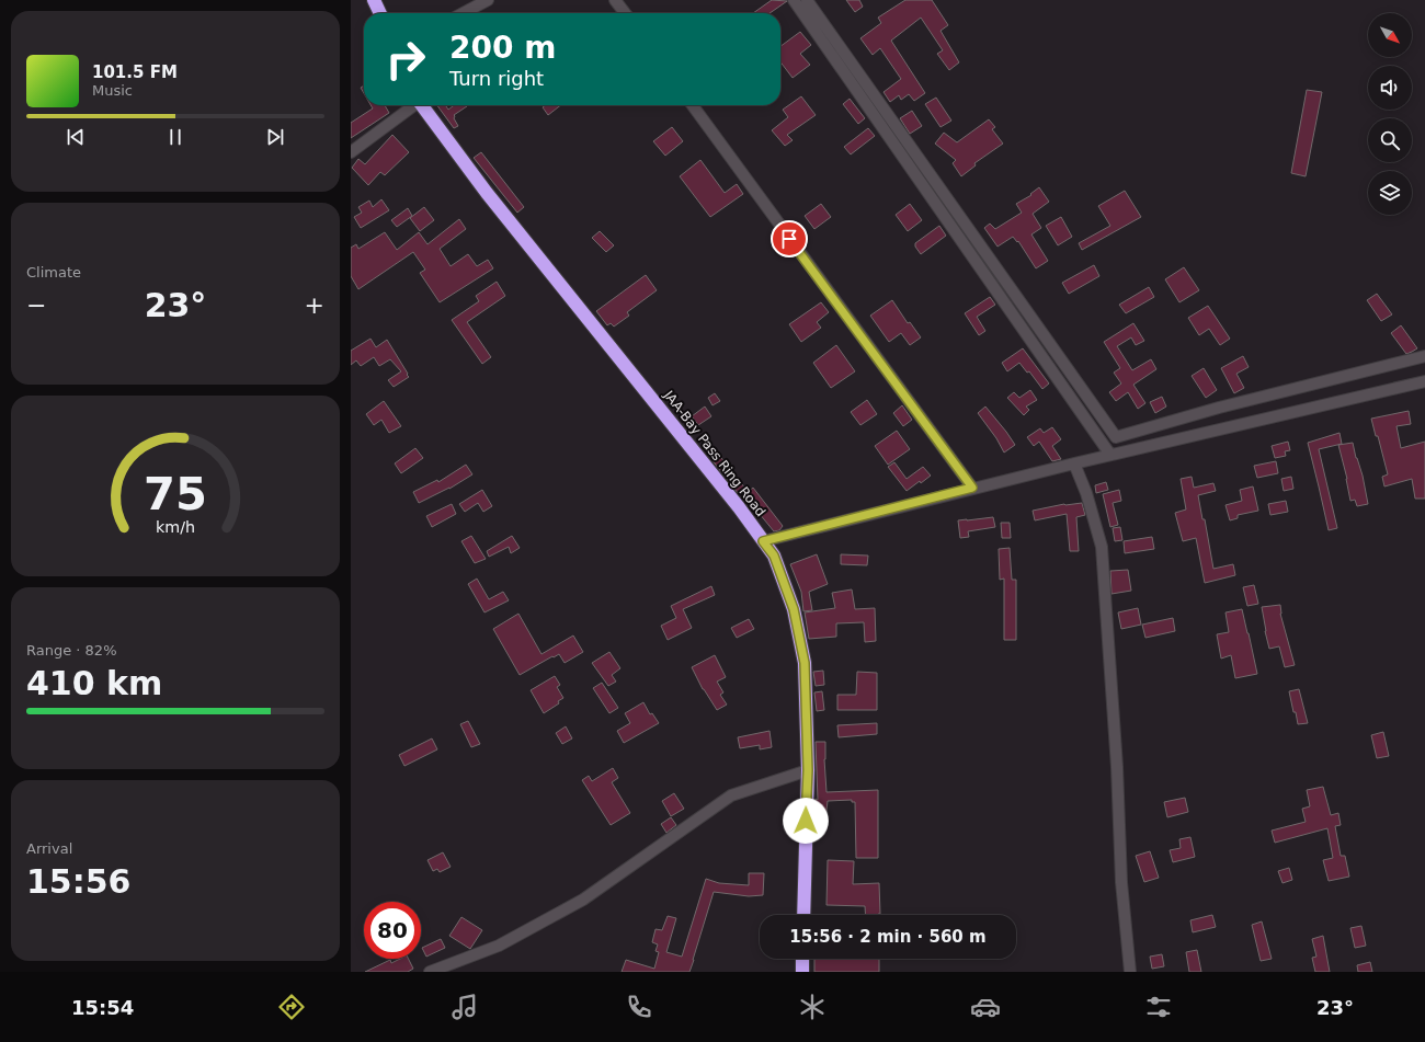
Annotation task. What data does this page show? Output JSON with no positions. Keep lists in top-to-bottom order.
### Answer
{
  "streets": {
    "highway": ["JAA-Bay Pass Ring Road"]
  },
  "north": "bottom right",
  "page": {
    "turn": ["200 m", "Turn right"],
    "song": ["101.5 FM", "Music"],
    "tile": [
      "Climate",
      ["Range · 82%", "410 km"],
      ["Arrival", "15:56"]
    ],
    "heat": ["−", "23°", "+"],
    "limit": "80",
    "trip": "15:56 · 2 min · 560 m",
    "tabs": ["15:54", "23°"],
    "gauge": ["75", "km/h"]
  }
}
